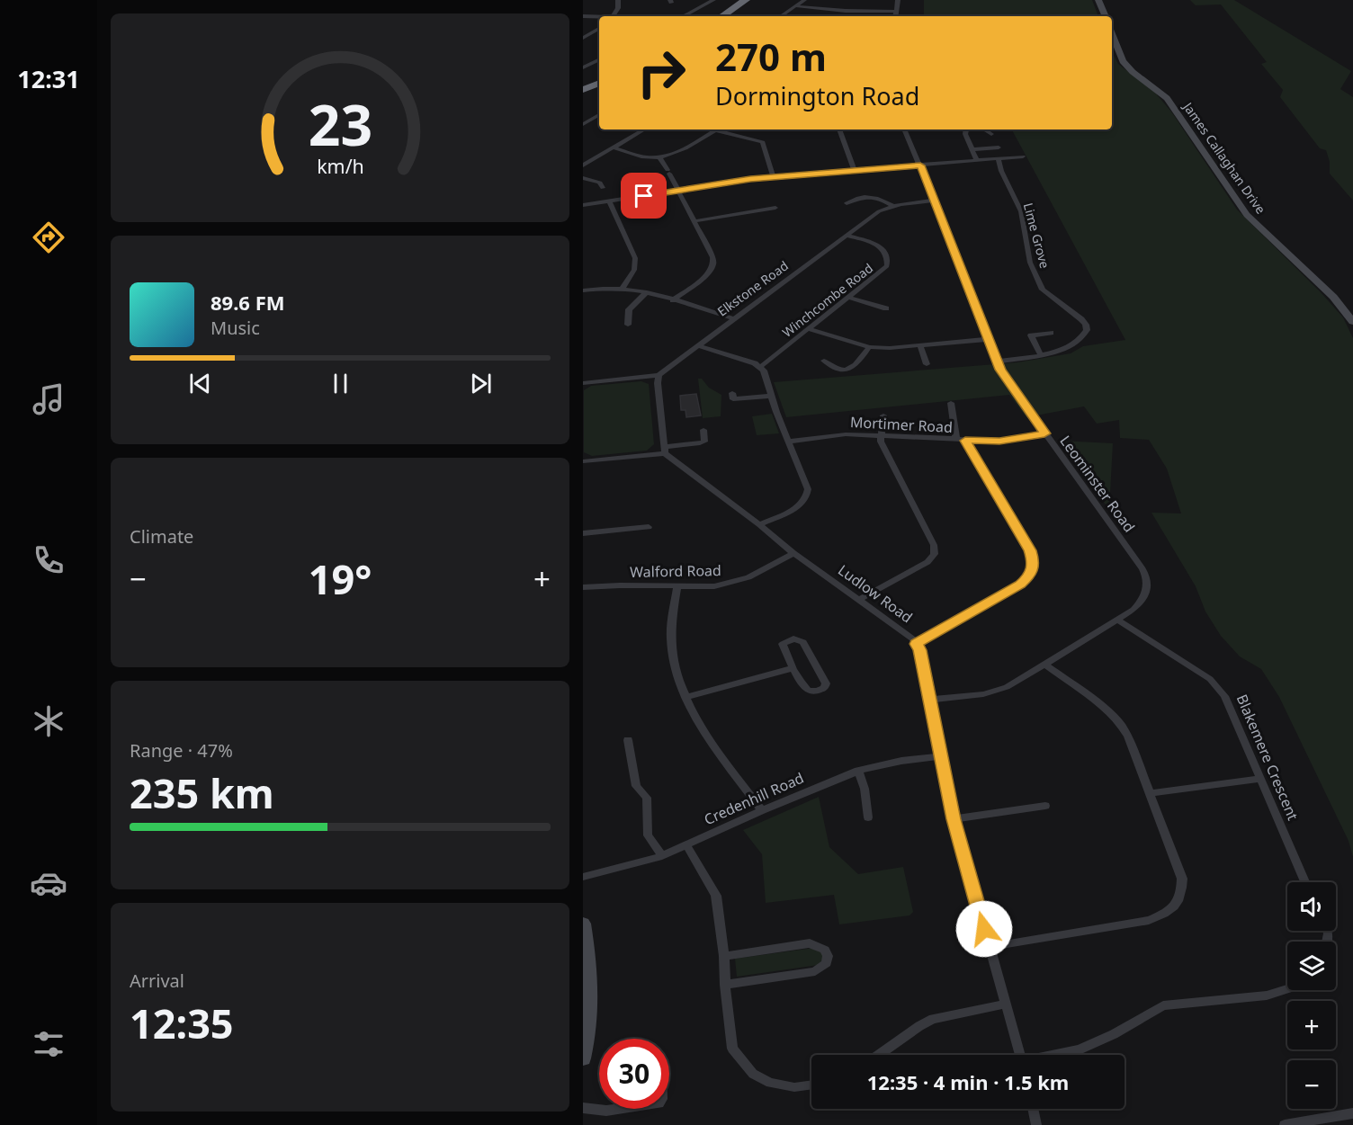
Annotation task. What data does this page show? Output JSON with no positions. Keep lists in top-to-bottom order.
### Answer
{
  "streets": {
    "street": [
      "James Callaghan Drive",
      "Lime Grove",
      "Elkstone Road",
      "Winchcombe Road",
      "Mortimer Road",
      "Leominster Road",
      "Walford Road",
      "Ludlow Road",
      "Blakemere Crescent",
      "Credenhill Road"
    ]
  },
  "crossings": [
    ["Lime Grove", "Leominster Road"],
    ["Elkstone Road", "Winchcombe Road"],
    ["Elkstone Road", "Leominster Road"],
    ["Mortimer Road", "Leominster Road"],
    ["Leominster Road", "Ludlow Road"],
    ["Leominster Road", "Blakemere Crescent"],
    ["Walford Road", "Ludlow Road"],
    ["Ludlow Road", "Credenhill Road"]
  ],
  "page": {
    "tabs": "12:31",
    "turn": ["270 m", "Dormington Road"],
    "song": ["89.6 FM", "Music"],
    "tile": [
      "Climate",
      ["Range · 47%", "235 km"],
      ["Arrival", "12:35"]
    ],
    "heat": ["−", "19°", "+"],
    "map_buttons": ["+", "−"],
    "limit": "30",
    "trip": "12:35 · 4 min · 1.5 km",
    "gauge": ["23", "km/h"]
  }
}
